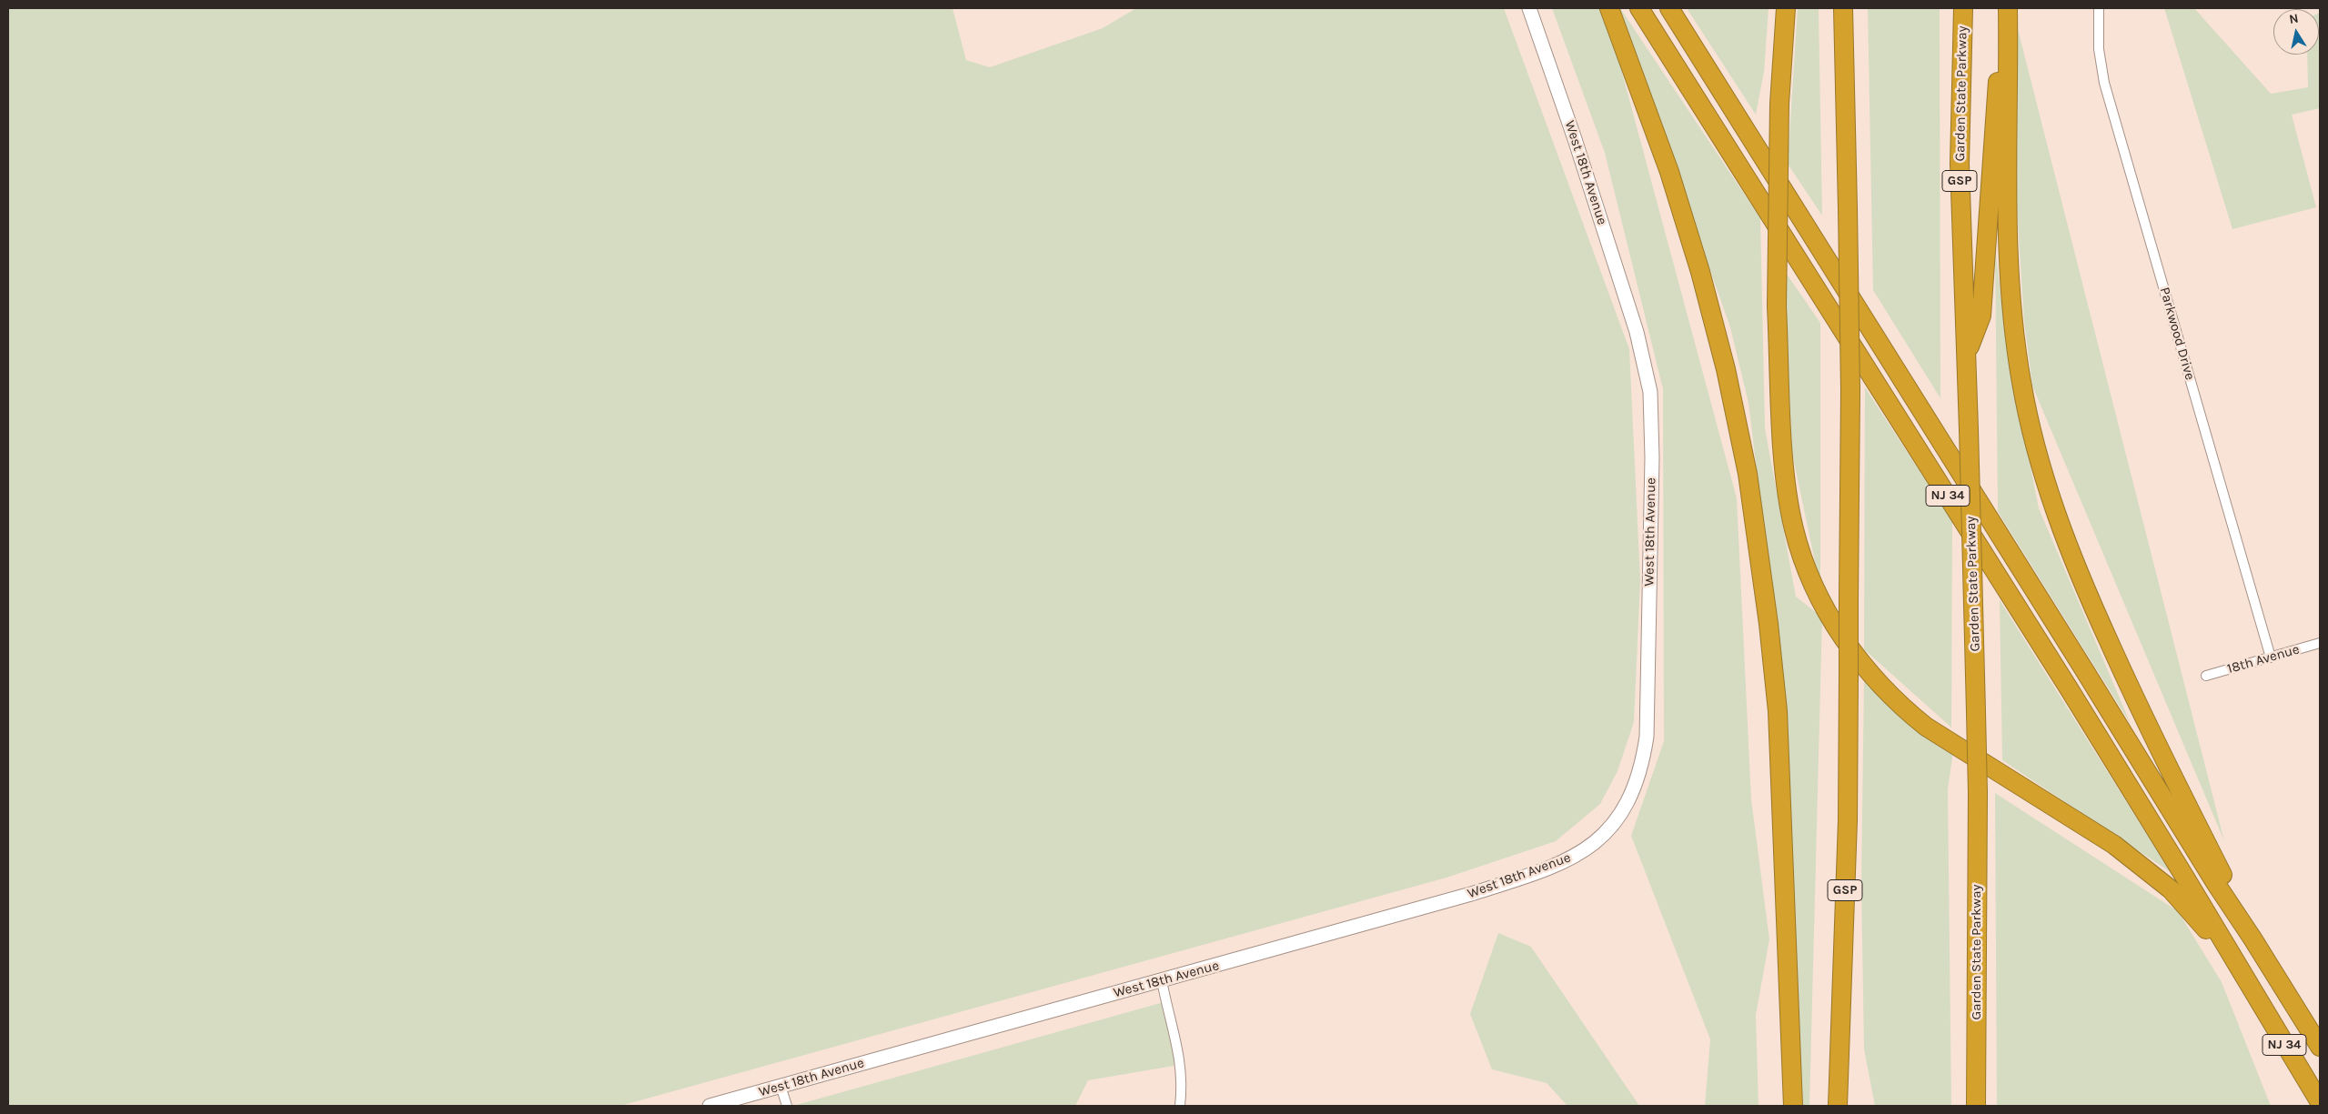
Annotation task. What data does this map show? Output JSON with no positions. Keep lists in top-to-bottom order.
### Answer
{
  "streets": {
    "highway": ["Garden State Parkway", "GSP", "NJ 34"],
    "street": ["West 18th Avenue", "Parkwood Drive", "18th Avenue"]
  },
  "crossings": [
    ["Parkwood Drive", "18th Avenue"]
  ],
  "north": "top"
}
